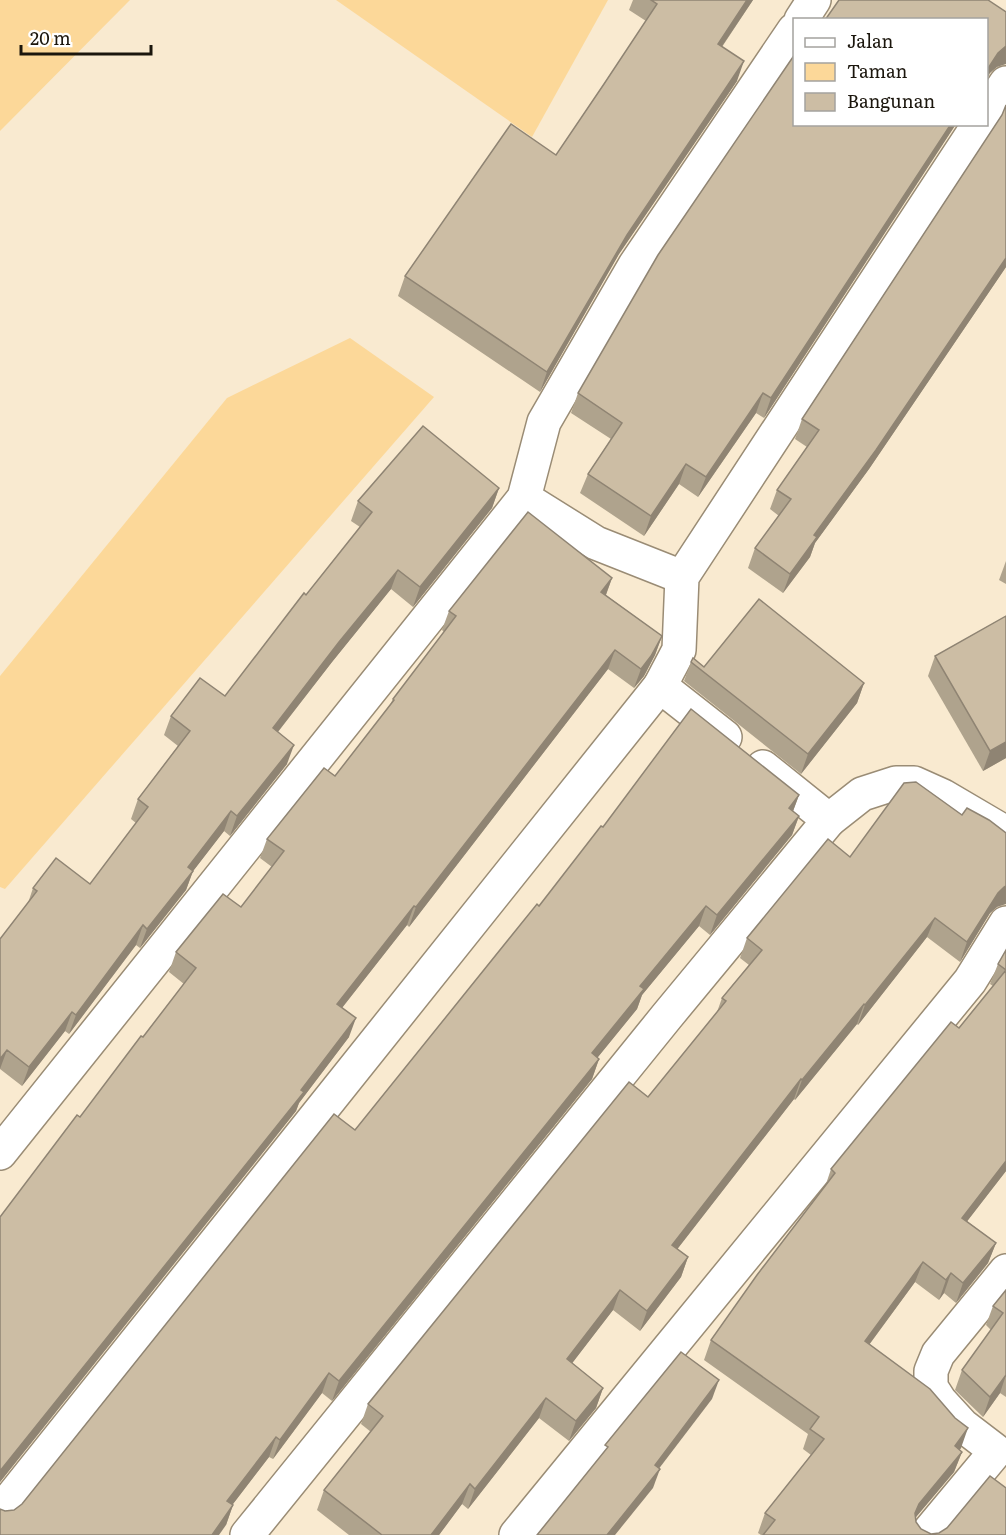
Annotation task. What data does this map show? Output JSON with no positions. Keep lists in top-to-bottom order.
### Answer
{
  "legend": ["Jalan", "Taman", "Bangunan"],
  "scale_bar": "20 m"
}
